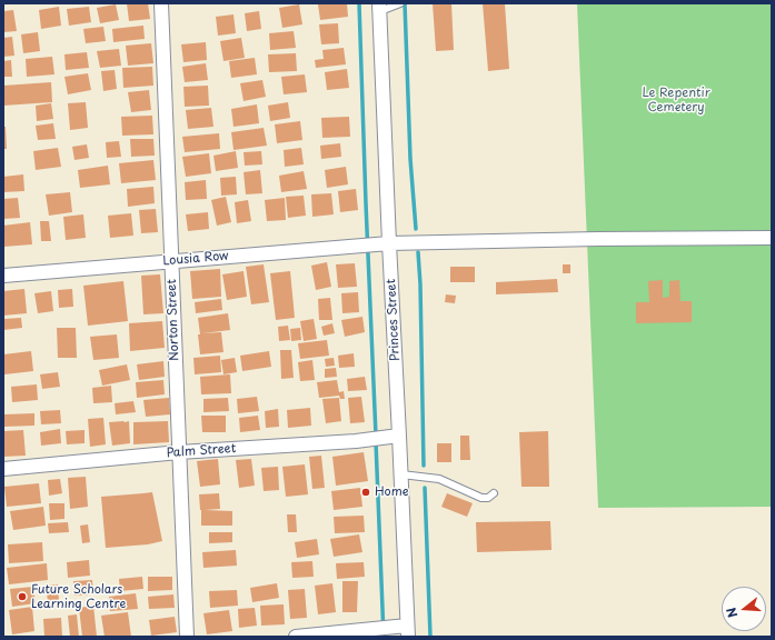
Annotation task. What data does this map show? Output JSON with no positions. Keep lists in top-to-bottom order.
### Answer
{
  "streets": {
    "street": [
      "Lousia Row",
      "Norton Street",
      "Princes Street",
      "Palm Street"
    ]
  },
  "crossings": [
    ["Lousia Row", "Norton Street"],
    ["Lousia Row", "Princes Street"],
    ["Norton Street", "Palm Street"],
    ["Princes Street", "Palm Street"]
  ],
  "parks": ["Le Repentir Cemetery"],
  "places": ["Home", "Future Scholars Learning Centre"],
  "north": "left"
}
